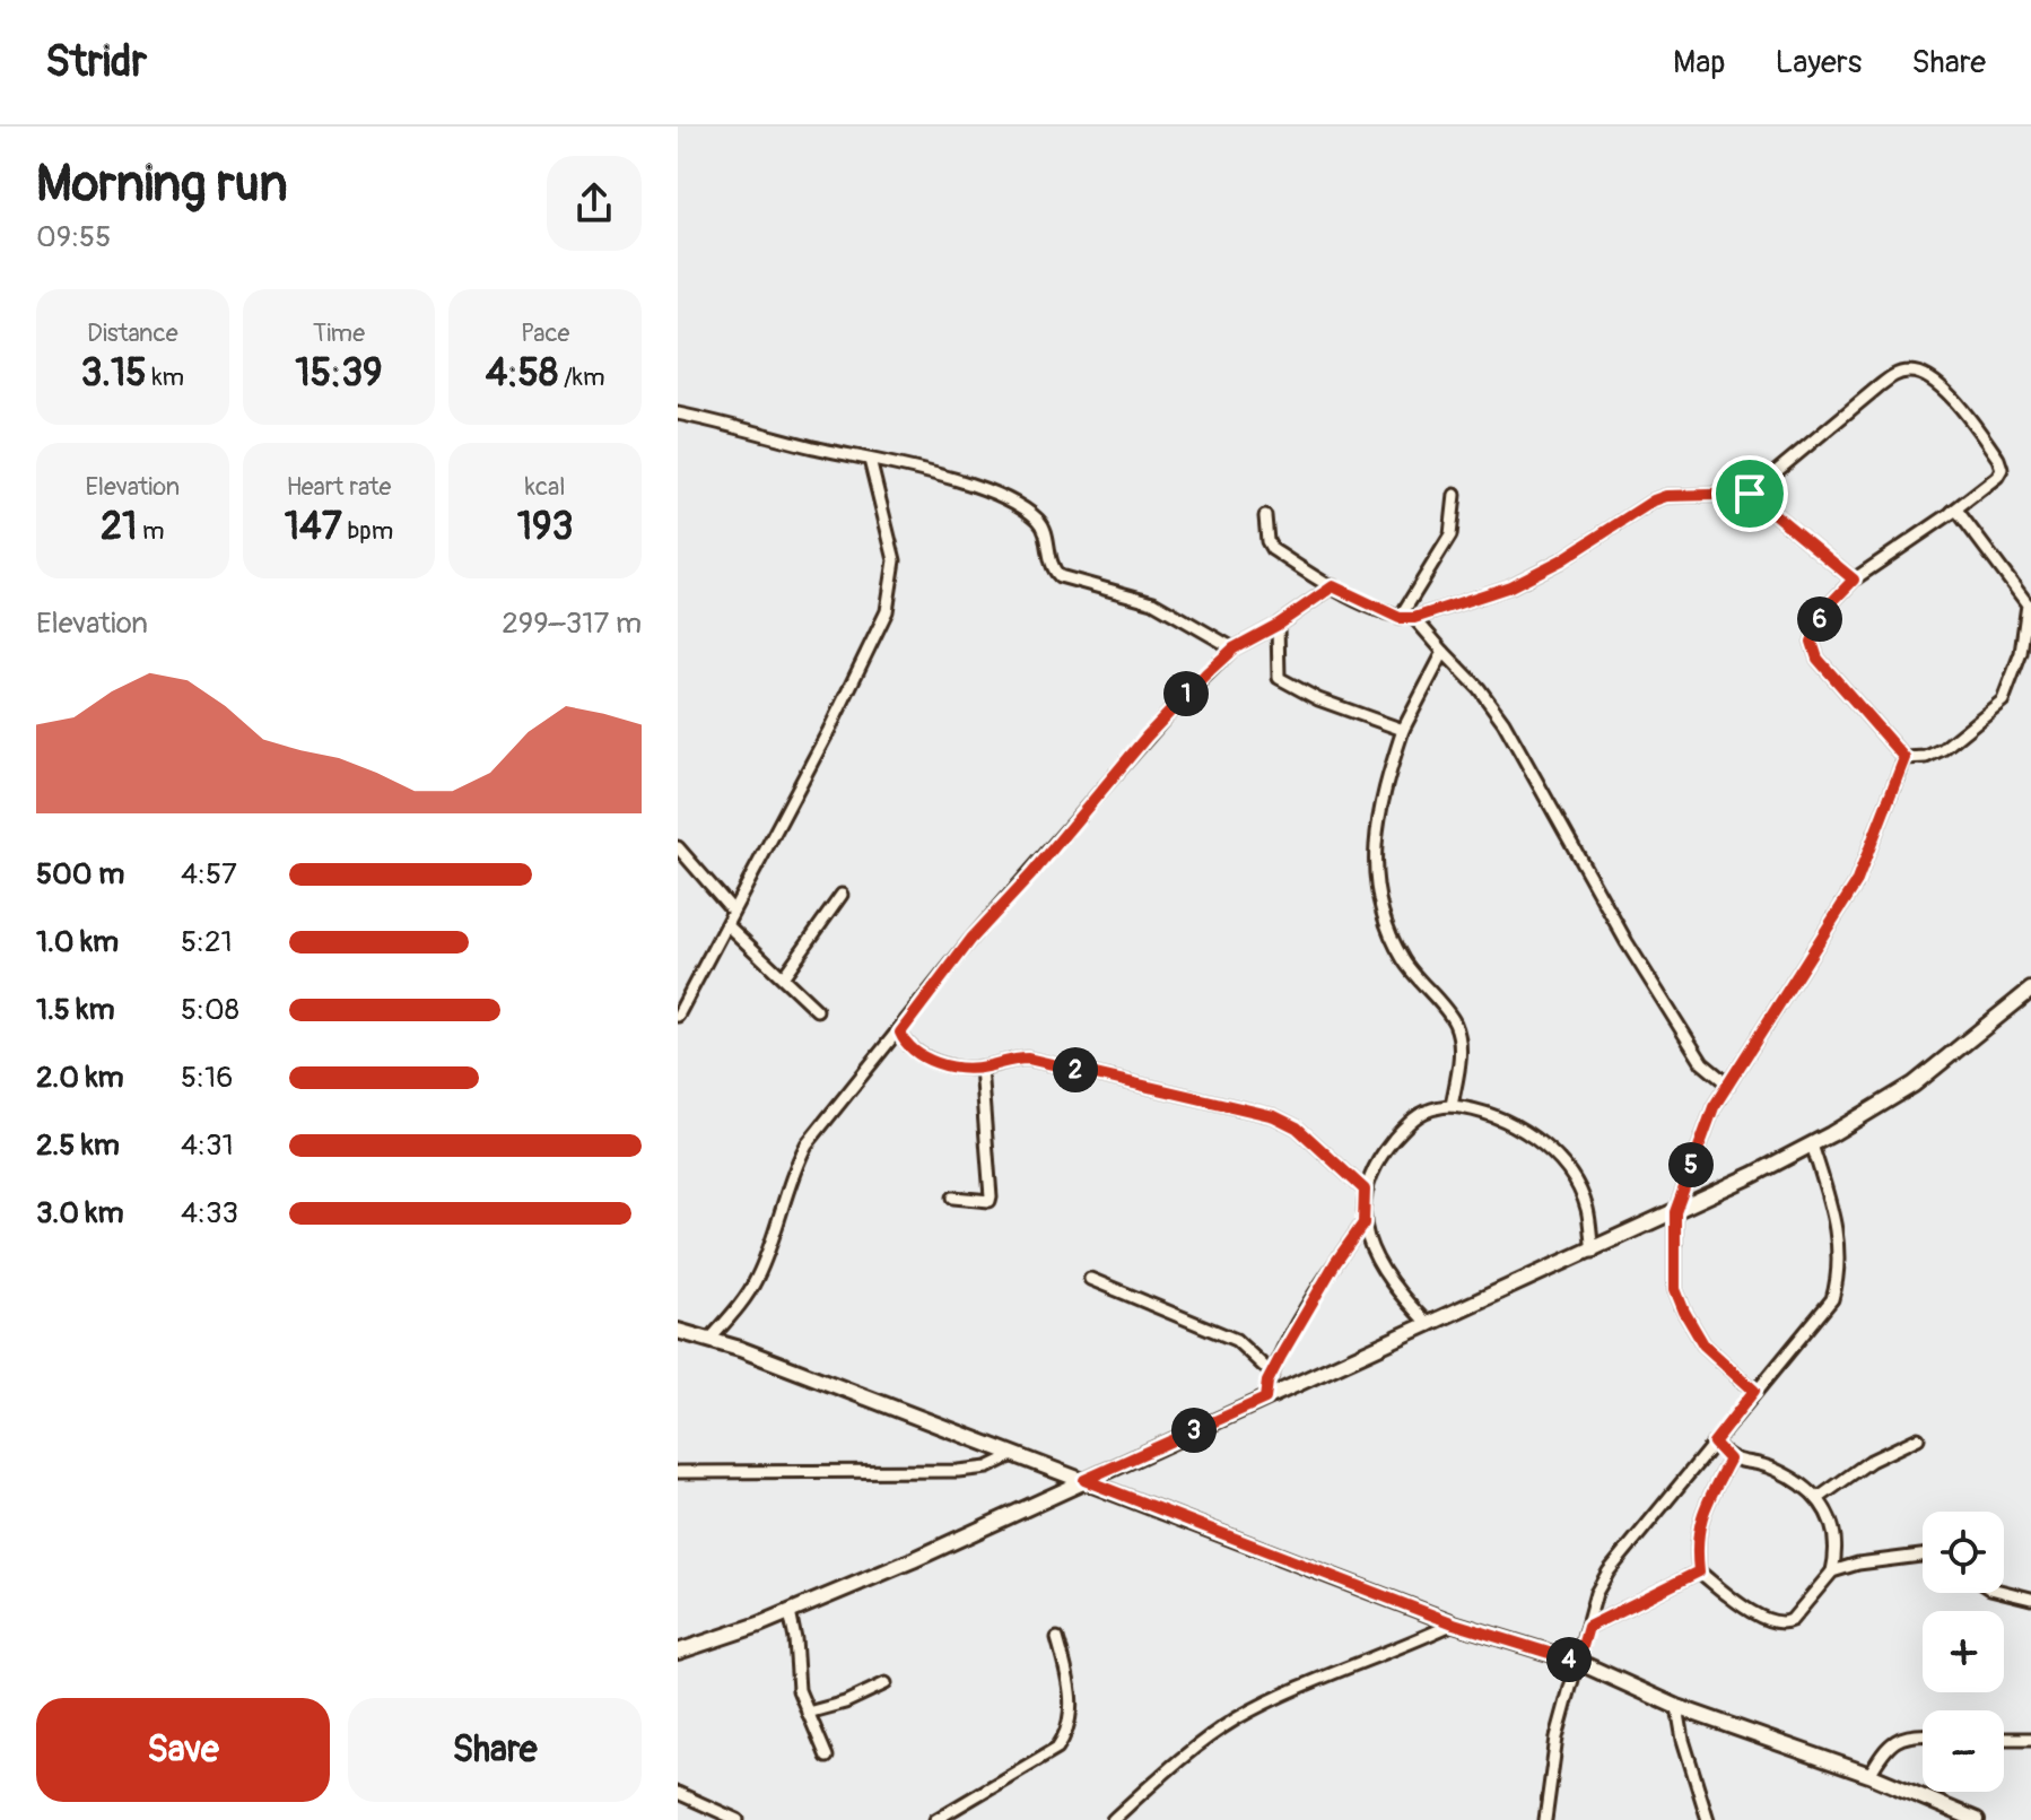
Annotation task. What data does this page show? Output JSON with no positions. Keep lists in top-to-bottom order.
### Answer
{
  "page": {
    "header": "Stridr",
    "nav": ["Map", "Layers", "Share"],
    "heading": ["Morning run", "09:55"],
    "stats": [
      ["Distance", "3.15 km"],
      ["Time", "15:39"],
      ["Pace", "4:58 /km"],
      ["Elevation", "21 m"],
      ["Heart rate", "147 bpm"],
      ["kcal", "193"]
    ],
    "chart": ["Elevation", "299–317 m"],
    "pins": [
      "6",
      "1",
      "2",
      "5",
      "3",
      "4"
    ],
    "list": [
      {
        "name": "500 m",
        "note": "4:57"
      },
      {
        "name": "1.0 km",
        "note": "5:21"
      },
      {
        "name": "1.5 km",
        "note": "5:08"
      },
      {
        "name": "2.0 km",
        "note": "5:16"
      },
      {
        "name": "2.5 km",
        "note": "4:31"
      },
      {
        "name": "3.0 km",
        "note": "4:33"
      }
    ],
    "map_buttons": ["+", "−"],
    "buttons": ["Save", "Share"]
  }
}
